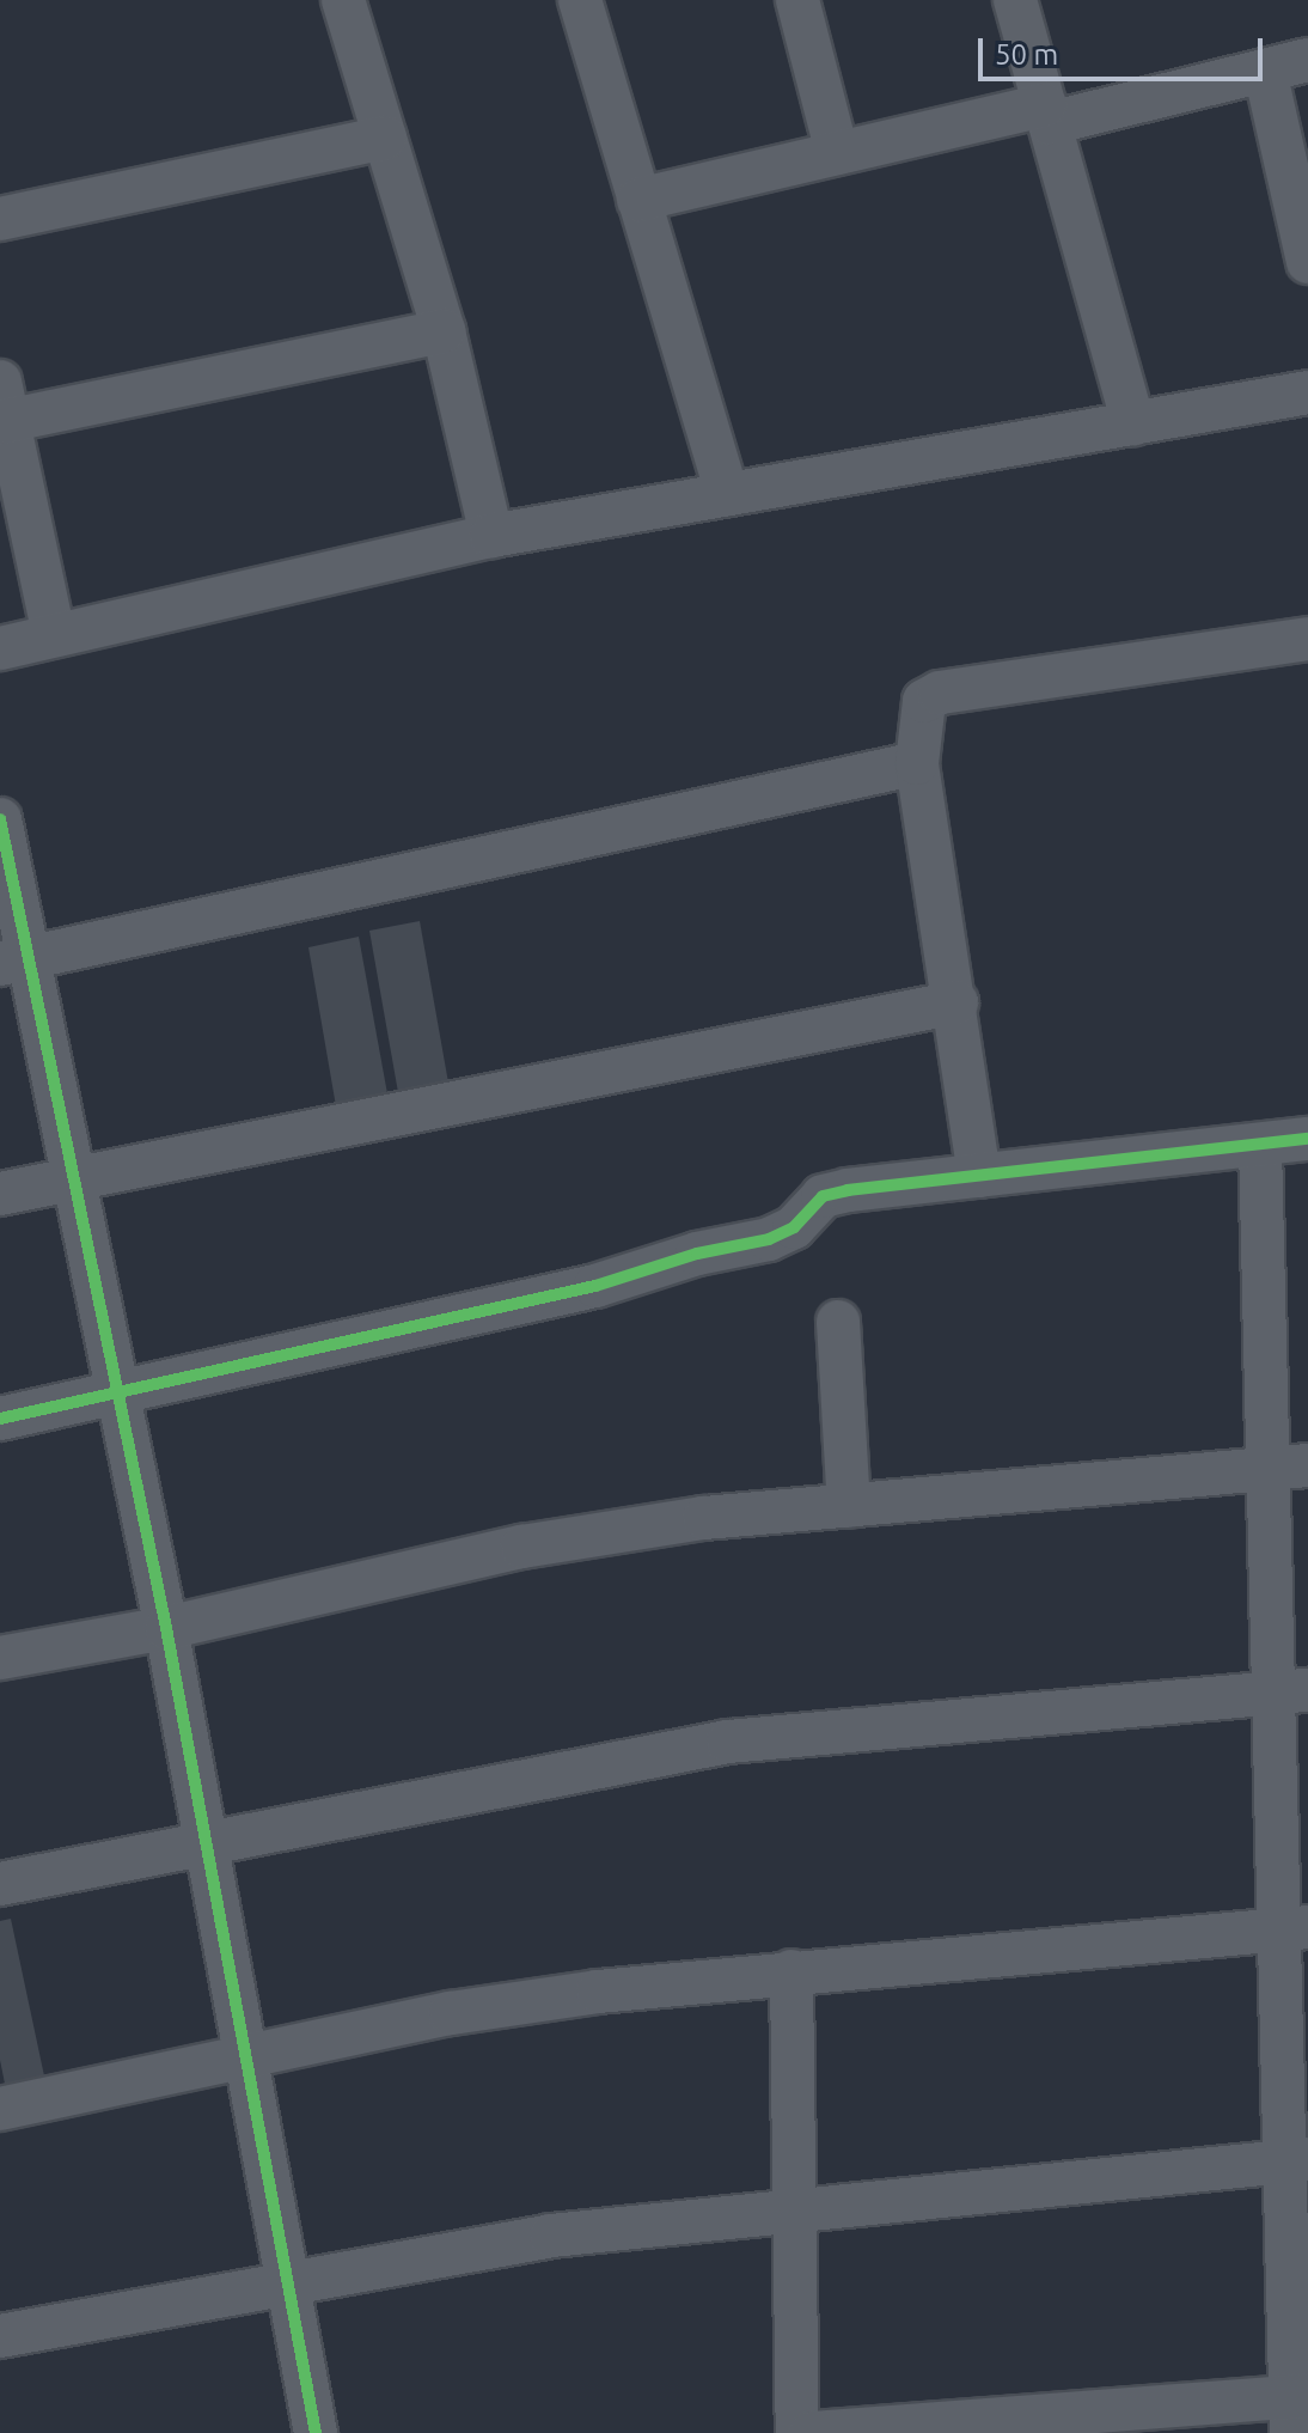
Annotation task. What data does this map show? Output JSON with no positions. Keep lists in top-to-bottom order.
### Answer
{
  "scale_bar": "50 m"
}
